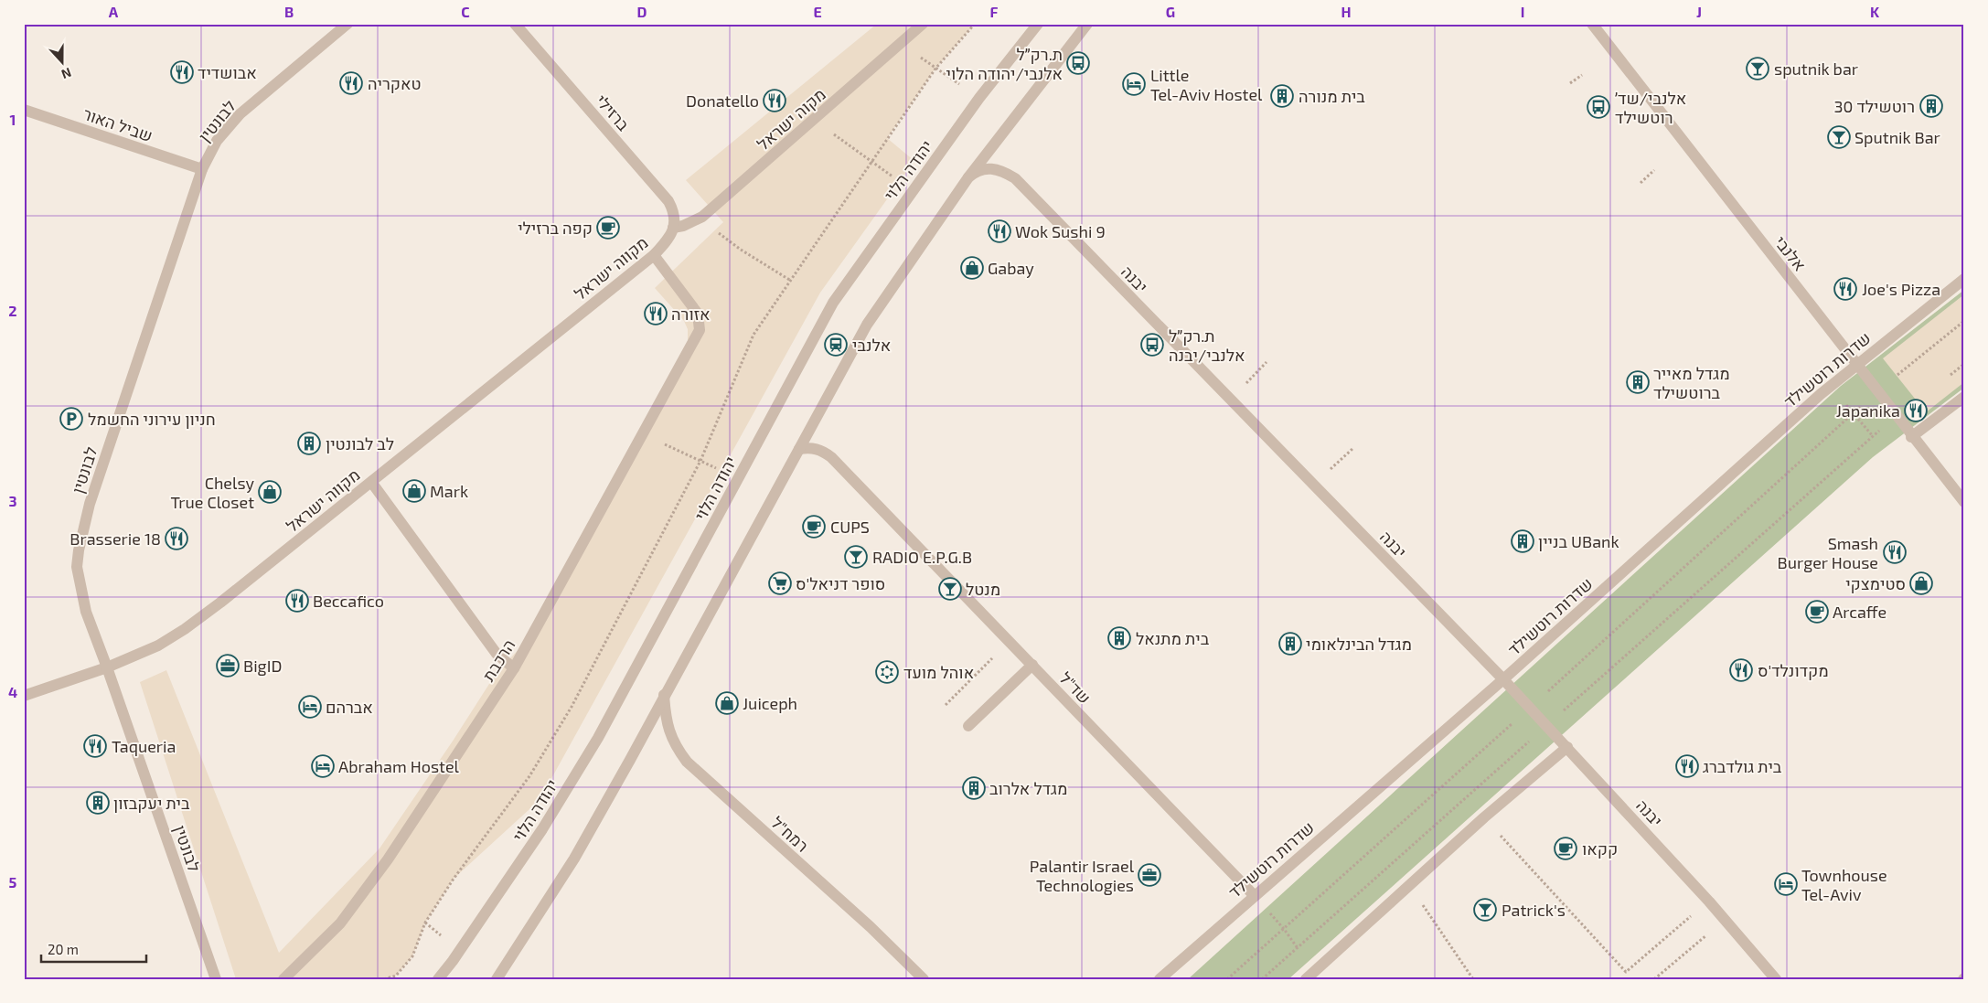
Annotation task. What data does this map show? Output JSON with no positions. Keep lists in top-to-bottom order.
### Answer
{
  "streets": {
    "street": [
      "ברזילי",
      "מקוה ישראל",
      "לבונטין",
      "שביל האור",
      "יהודה הלוי",
      "אלנבי",
      "מקווה ישראל",
      "יבנה",
      "שדרות רוטשילד",
      "הרכבת",
      "שד\"ל",
      "רמח\"ל"
    ]
  },
  "crossings": [
    ["ברזילי", "מקוה ישראל"],
    ["ברזילי", "מקווה ישראל"],
    ["מקוה ישראל", "מקווה ישראל"],
    ["לבונטין", "שביל האור"],
    ["לבונטין", "מקווה ישראל"],
    ["אלנבי", "שדרות רוטשילד"],
    ["מקווה ישראל", "הרכבת"],
    ["יבנה", "שדרות רוטשילד"],
    ["שדרות רוטשילד", "שד\"ל"]
  ],
  "places": {
    "bus stop": ["ת.רק״ל אלנבי/יהודה הלוי", "אלנבי/שד׳ רוטשילד", "ת.רק״ל אלנבי/יבנה"],
    "bar": [
      "sputnik bar",
      "Sputnik Bar",
      "RADIO E.P.G.B",
      "מנטל",
      "Patrick's"
    ],
    "restaurant": [
      "אבושדיד",
      "טאקריה",
      "Donatello",
      "Wok Sushi 9",
      "Joe's Pizza",
      "אזורה",
      "Japanika",
      "Brasserie 18",
      "Smash Burger House",
      "Beccafico",
      "מקדונלד'ס",
      "Taqueria",
      "בית גולדברג"
    ],
    "hotel": [
      "Little Tel-Aviv Hostel",
      "אברהם",
      "Abraham Hostel",
      "Townhouse Tel-Aviv"
    ],
    "building": [
      "בית מנורה",
      "רוטשילד 30",
      "מגדל מאייר ברוטשילד",
      "לב לבונטין",
      "בניין UBank",
      "בית מתנאל",
      "מגדל הבינלאומי",
      "מגדל אלרוב",
      "בית יעקבזון"
    ],
    "cafe": [
      "קפה ברזילי",
      "CUPS",
      "Arcaffe",
      "קקאו"
    ],
    "shop": [
      "Gabay",
      "Mark",
      "Chelsy True Closet",
      "סטימצקי",
      "Juiceph"
    ],
    "station": ["אלנבי"],
    "parking": ["חניון עירוני החשמל"],
    "supermarket": ["סופר דניאל'ס"],
    "office": ["BigID", "Palantir Israel Technologies"],
    "synagogue": ["אוהל מועד"]
  },
  "scale_bar": "20 m",
  "north": "bottom",
  "grid": {
    "columns": [
      "A",
      "B",
      "C",
      "D",
      "E",
      "F",
      "G",
      "H",
      "I",
      "J",
      "K"
    ],
    "rows": [
      "1",
      "2",
      "3",
      "4",
      "5"
    ]
  }
}
